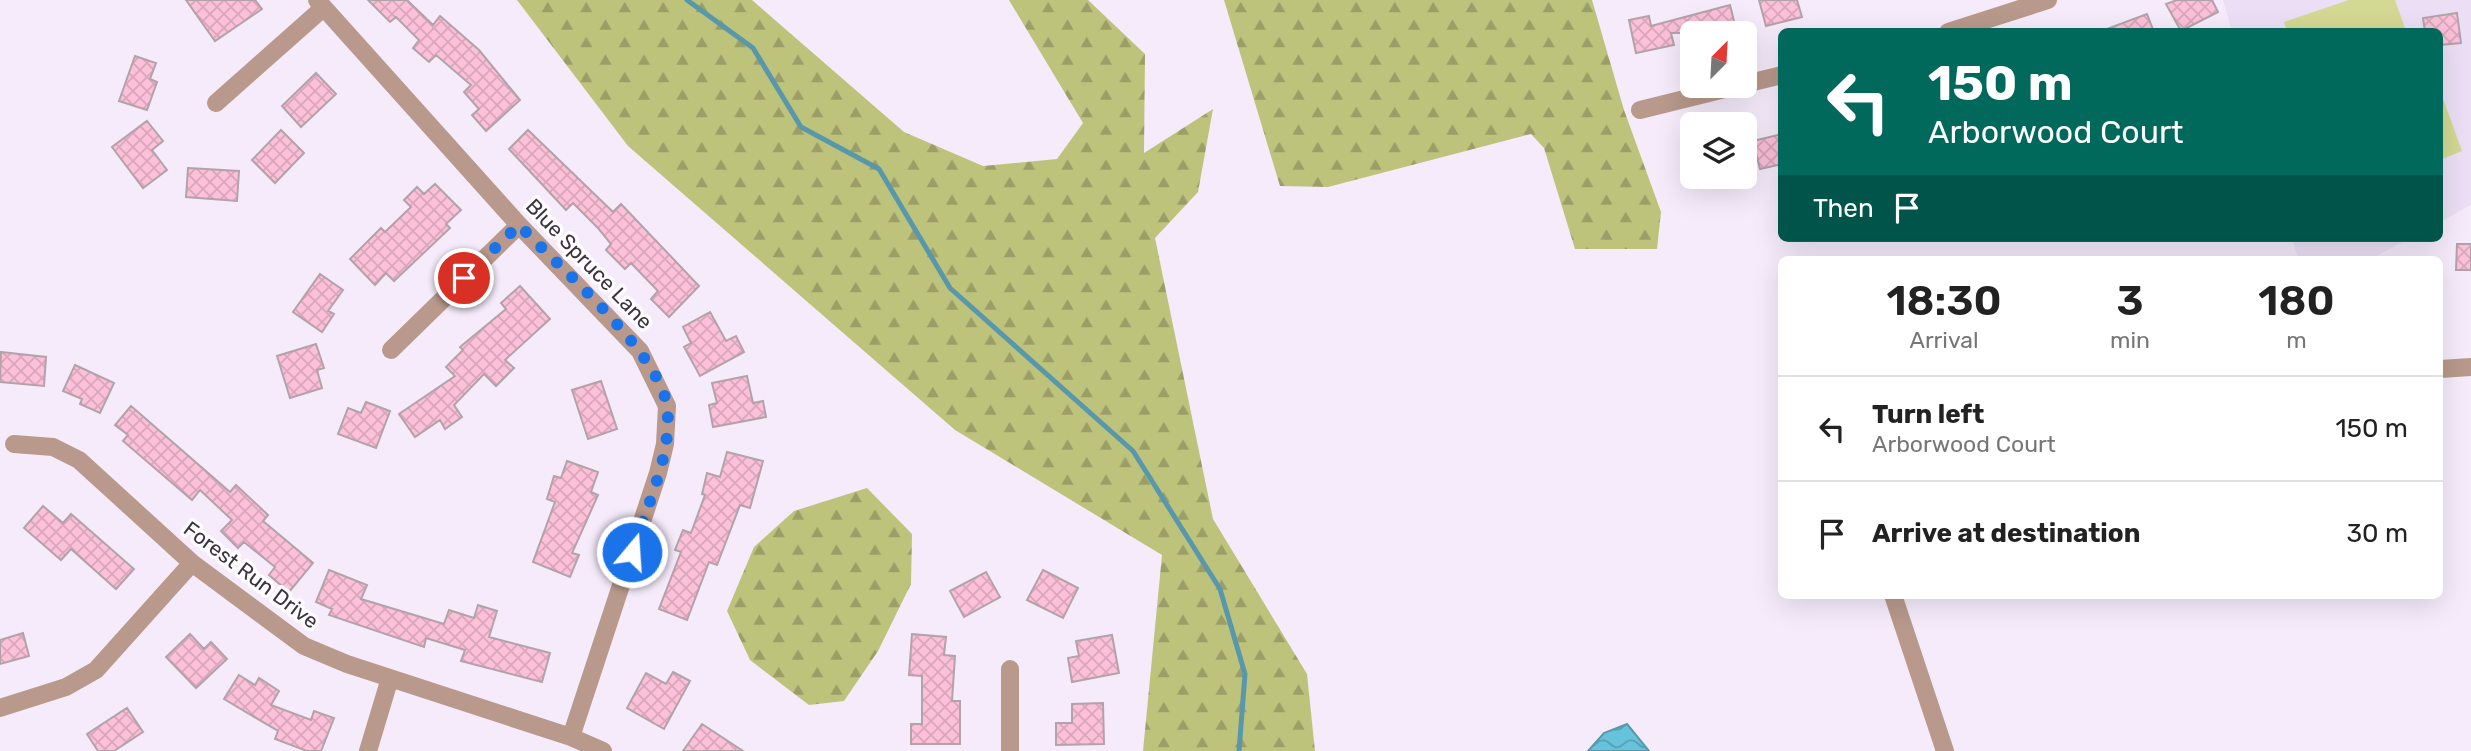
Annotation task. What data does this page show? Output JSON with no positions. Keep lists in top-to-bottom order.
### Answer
{
  "streets": {
    "street": ["Blue Spruce Lane", "Forest Run Drive"]
  },
  "crossings": [
    ["Blue Spruce Lane", "Forest Run Drive"]
  ],
  "north": "top right",
  "page": {
    "turn": ["150 m", "Arborwood Court"],
    "then": "Then",
    "eta": [
      "18:30",
      "Arrival",
      "3",
      "min",
      "180",
      "m"
    ],
    "list": [
      {
        "name": "Turn left",
        "note": "Arborwood Court",
        "value": "150 m"
      },
      {
        "name": "Arrive at destination",
        "value": "30 m"
      }
    ]
  }
}
